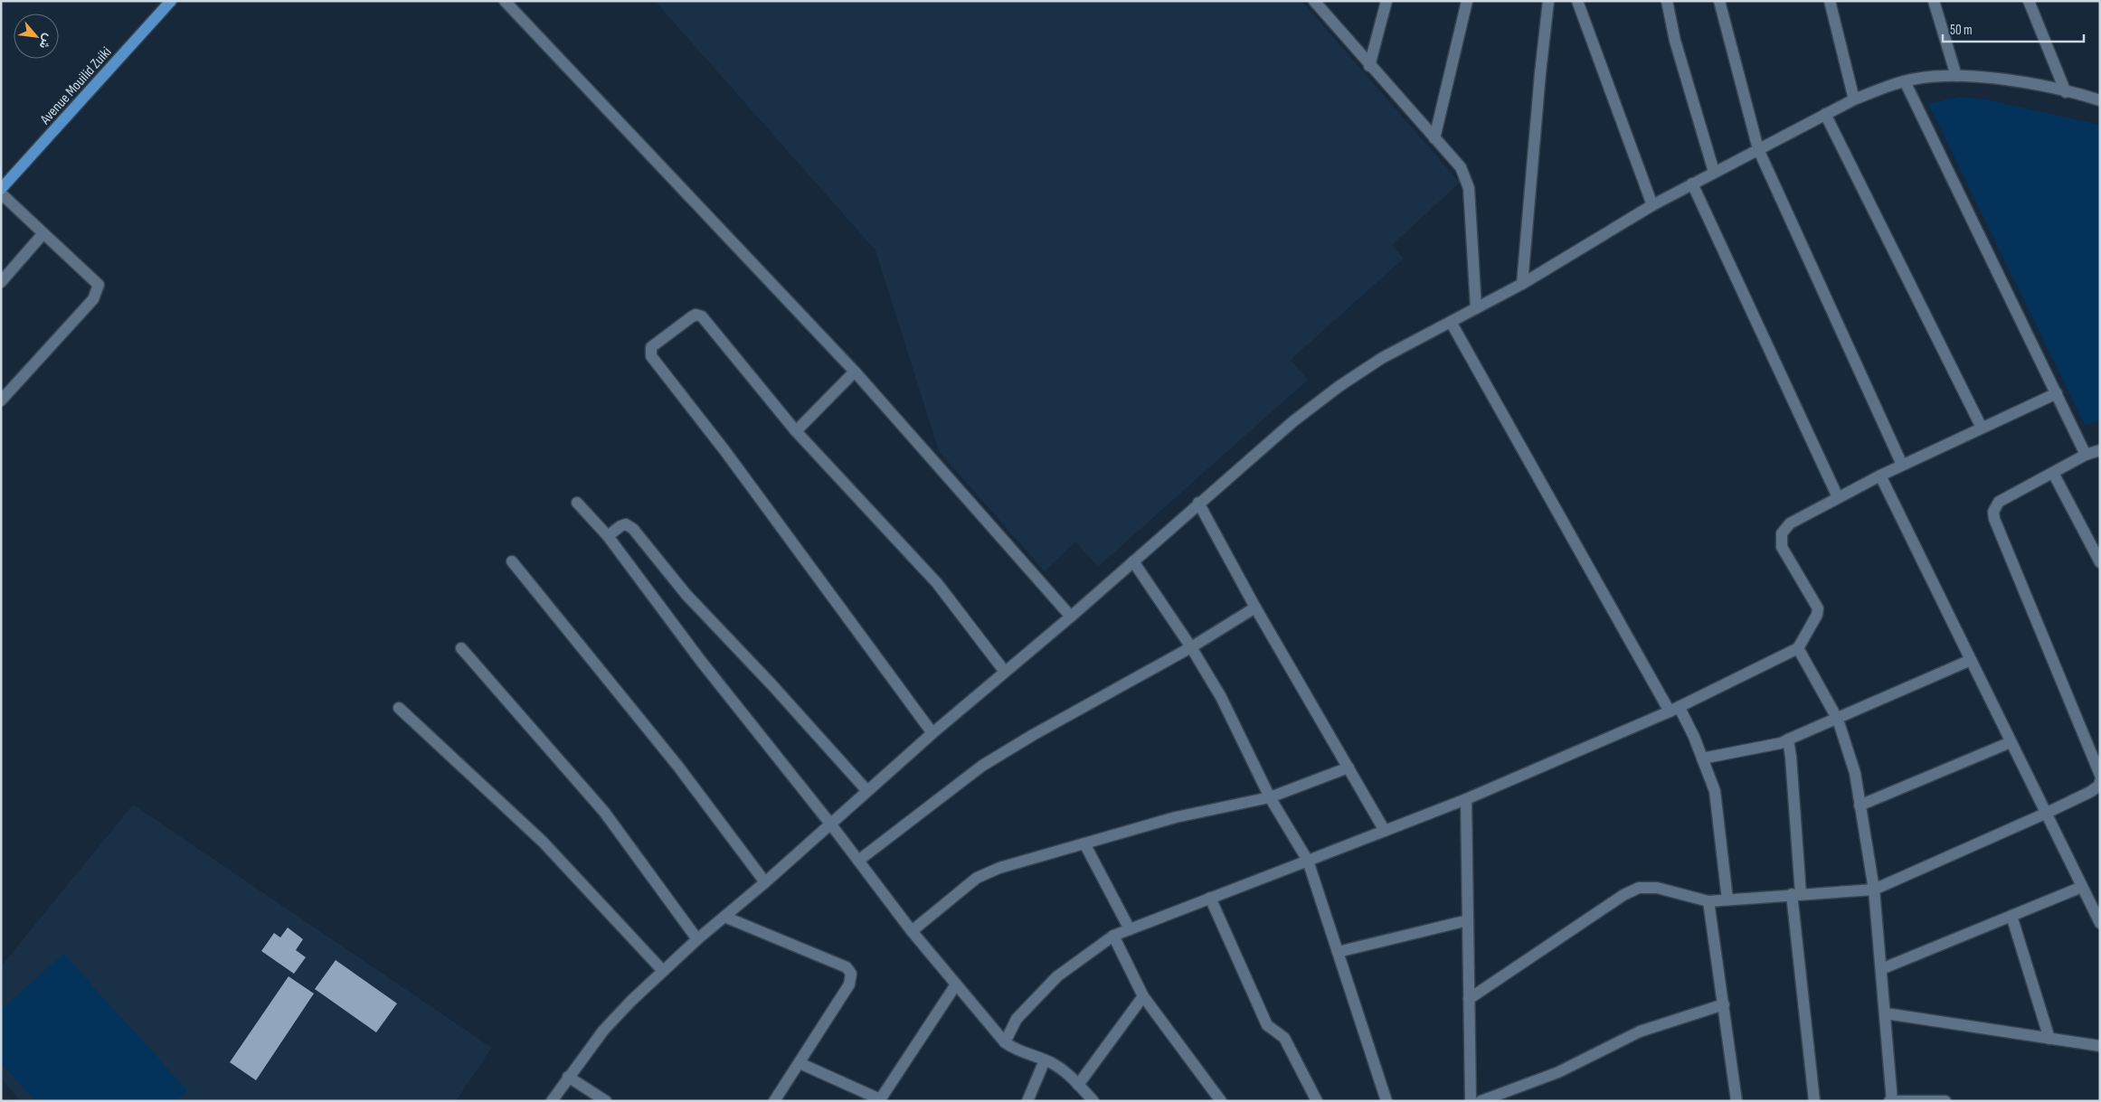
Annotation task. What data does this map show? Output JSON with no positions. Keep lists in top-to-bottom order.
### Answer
{
  "streets": {
    "main road": ["Avenue Mouilid Zuiki"]
  },
  "scale_bar": "50 m",
  "north": "bottom right"
}
